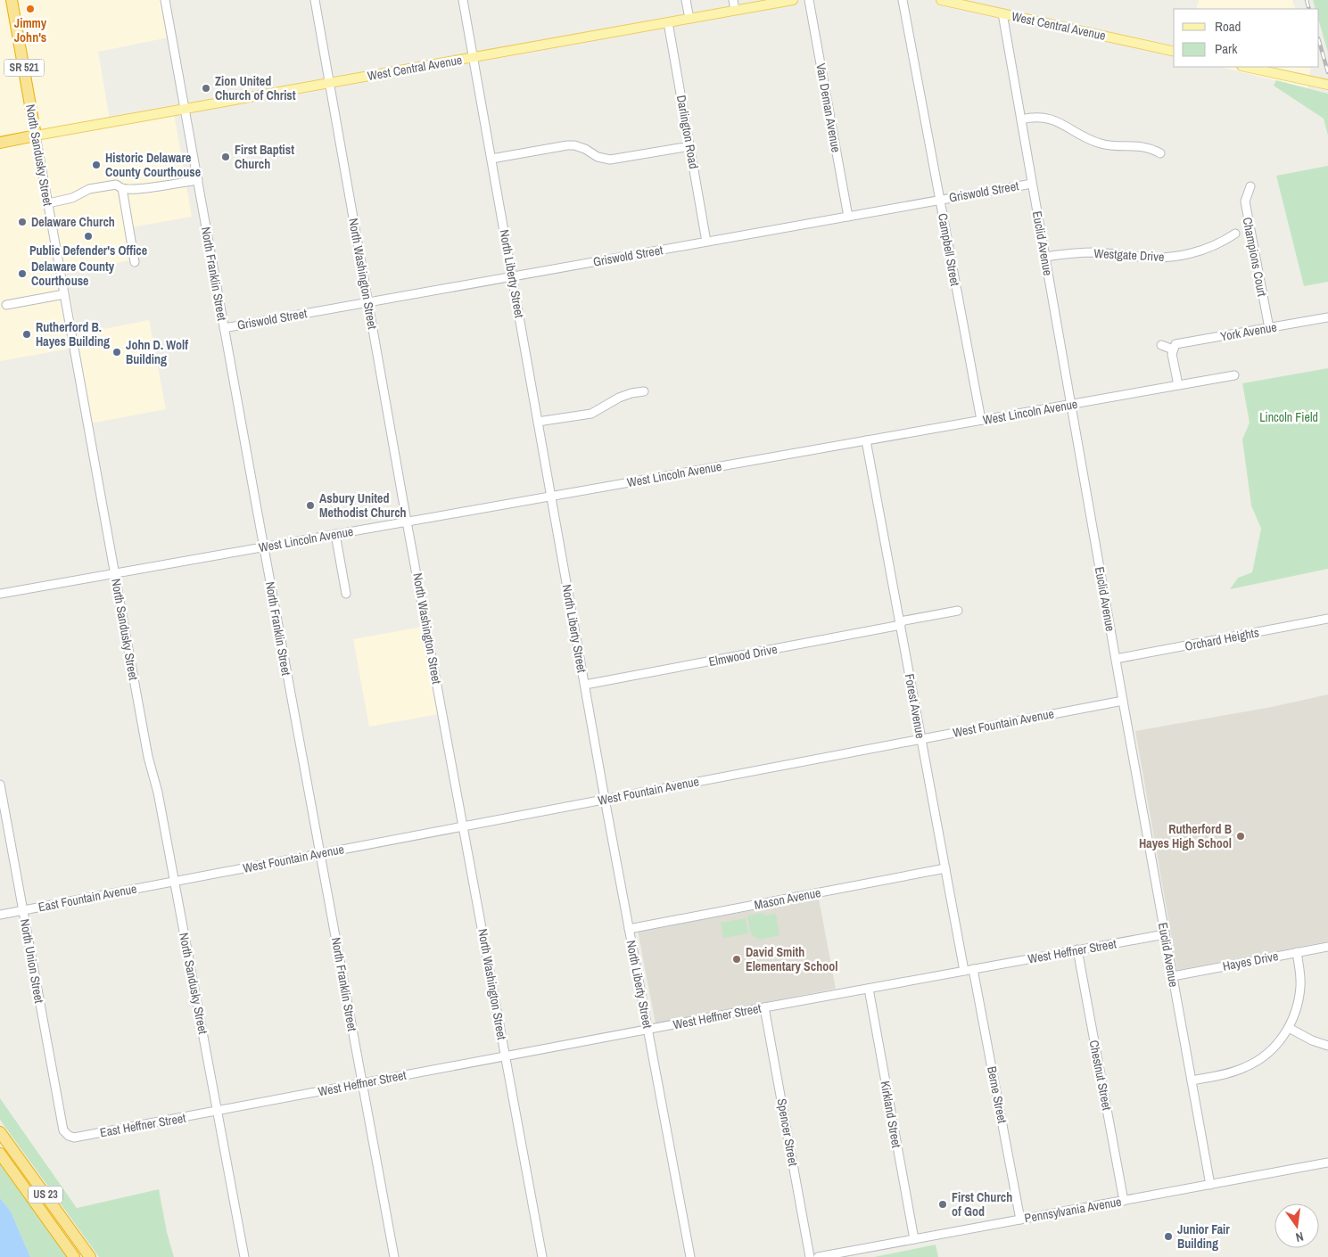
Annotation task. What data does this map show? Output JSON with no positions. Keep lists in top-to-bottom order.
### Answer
{
  "streets": {
    "highway": ["SR 521", "North Sandusky Street", "US 23"],
    "main road": ["West Central Avenue"],
    "street": [
      "Van Deman Avenue",
      "Darlington Road",
      "Griswold Street",
      "Euclid Avenue",
      "Campbell Street",
      "Westgate Drive",
      "Champions Court",
      "North Franklin Street",
      "North Washington Street",
      "North Liberty Street",
      "York Avenue",
      "West Lincoln Avenue",
      "Orchard Heights",
      "Elmwood Drive",
      "Forest Avenue",
      "West Fountain Avenue",
      "East Fountain Avenue",
      "Mason Avenue",
      "West Heffner Street",
      "North Union Street",
      "Hayes Drive",
      "Chestnut Street",
      "Berne Street",
      "Kirkland Street",
      "East Heffner Street",
      "Spencer Street",
      "Pennsylvania Avenue"
    ]
  },
  "crossings": [
    ["West Central Avenue", "Darlington Road"],
    ["West Central Avenue", "North Sandusky Street"],
    ["West Central Avenue", "Euclid Avenue"],
    ["West Central Avenue", "North Franklin Street"],
    ["West Central Avenue", "North Washington Street"],
    ["West Central Avenue", "North Liberty Street"],
    ["Van Deman Avenue", "Griswold Street"],
    ["Darlington Road", "Griswold Street"],
    ["North Sandusky Street", "West Lincoln Avenue"],
    ["North Sandusky Street", "West Fountain Avenue"],
    ["North Sandusky Street", "East Fountain Avenue"],
    ["North Sandusky Street", "West Heffner Street"],
    ["North Sandusky Street", "East Heffner Street"],
    ["Griswold Street", "Euclid Avenue"],
    ["Griswold Street", "Campbell Street"],
    ["Griswold Street", "North Franklin Street"],
    ["Griswold Street", "North Washington Street"],
    ["Griswold Street", "North Liberty Street"],
    ["Euclid Avenue", "Westgate Drive"],
    ["Euclid Avenue", "West Lincoln Avenue"],
    ["Euclid Avenue", "Orchard Heights"],
    ["Euclid Avenue", "West Fountain Avenue"],
    ["Euclid Avenue", "West Heffner Street"],
    ["Euclid Avenue", "Hayes Drive"],
    ["Euclid Avenue", "Pennsylvania Avenue"],
    ["Campbell Street", "West Lincoln Avenue"],
    ["Champions Court", "York Avenue"],
    ["North Franklin Street", "West Lincoln Avenue"],
    ["North Franklin Street", "West Fountain Avenue"],
    ["North Franklin Street", "West Heffner Street"],
    ["North Washington Street", "West Lincoln Avenue"],
    ["North Washington Street", "West Fountain Avenue"],
    ["North Washington Street", "West Heffner Street"],
    ["North Liberty Street", "West Lincoln Avenue"],
    ["North Liberty Street", "Elmwood Drive"],
    ["North Liberty Street", "West Fountain Avenue"],
    ["North Liberty Street", "Mason Avenue"],
    ["North Liberty Street", "West Heffner Street"],
    ["West Lincoln Avenue", "Forest Avenue"],
    ["Elmwood Drive", "Forest Avenue"],
    ["Forest Avenue", "West Fountain Avenue"],
    ["Forest Avenue", "Mason Avenue"],
    ["Forest Avenue", "West Heffner Street"],
    ["West Fountain Avenue", "East Fountain Avenue"],
    ["East Fountain Avenue", "North Union Street"],
    ["West Heffner Street", "Chestnut Street"],
    ["West Heffner Street", "Berne Street"],
    ["West Heffner Street", "Kirkland Street"],
    ["West Heffner Street", "East Heffner Street"],
    ["West Heffner Street", "Spencer Street"],
    ["North Union Street", "East Heffner Street"],
    ["Chestnut Street", "Pennsylvania Avenue"],
    ["Berne Street", "Pennsylvania Avenue"],
    ["Kirkland Street", "Pennsylvania Avenue"]
  ],
  "parks": ["Lincoln Field"],
  "places": [
    "Jimmy John's",
    "Zion United Church of Christ",
    "First Baptist Church",
    "Historic Delaware County Courthouse",
    "Delaware Church",
    "Public Defender's Office",
    "Delaware County Courthouse",
    "Rutherford B. Hayes Building",
    "John D. Wolf Building",
    "Asbury United Methodist Church",
    "Rutherford B Hayes High School",
    "David Smith Elementary School",
    "First Church of God",
    "Junior Fair Building"
  ],
  "legend": ["Road", "Park"],
  "north": "bottom"
}
